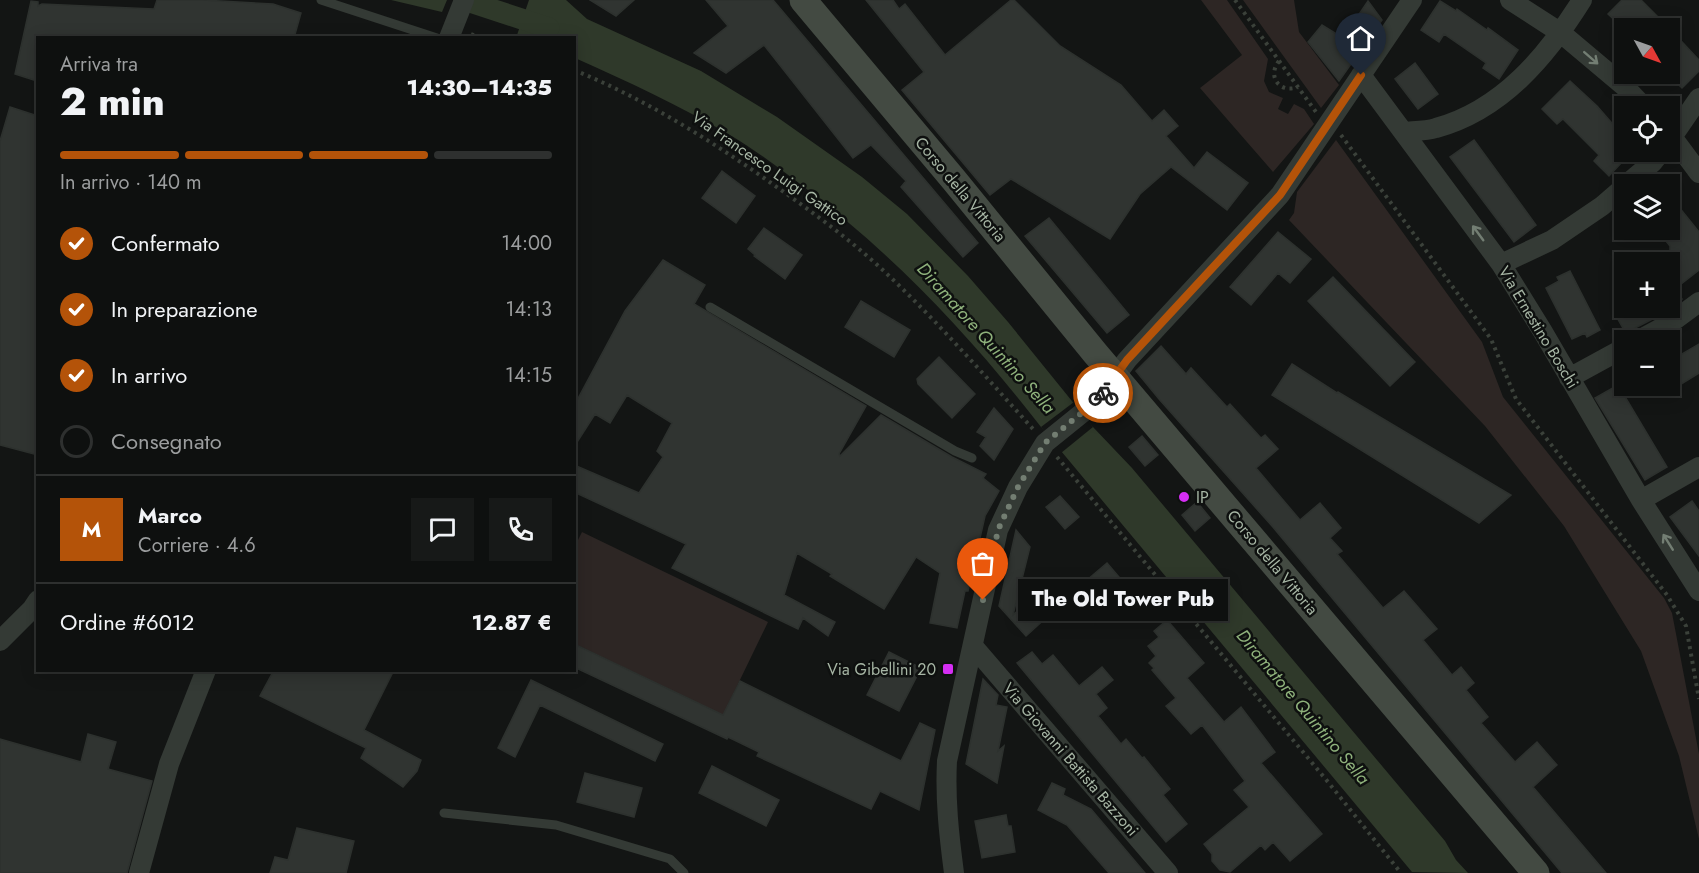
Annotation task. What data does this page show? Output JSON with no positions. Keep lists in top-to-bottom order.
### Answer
{
  "streets": {
    "main road": ["Corso della Vittoria"],
    "street": ["Via Ernestino Boschi", "Via Giovanni Battista Bazzoni"],
    "path": ["Via Francesco Luigi Gattico"]
  },
  "one_way": ["Via Ernestino Boschi"],
  "water": ["Diramatore Quintino Sella"],
  "places": {
    "other": ["IP", "The Old Tower Pub"],
    "transit": ["Via Gibellini 20"]
  },
  "north": "bottom right",
  "page": {
    "map_buttons": ["+", "−"],
    "heading": ["2 min", "Arriva tra", "14:30–14:35"],
    "panel": [
      "Marco",
      "Corriere · 4.6",
      "Ordine #6012",
      "12.87 €"
    ],
    "bar": "In arrivo · 140 m",
    "list": [
      ["Confermato", "14:00"],
      ["In preparazione", "14:13"],
      ["In arrivo", "14:15"],
      "Consegnato"
    ],
    "round": "M",
    "bubble": "The Old Tower Pub"
  }
}
